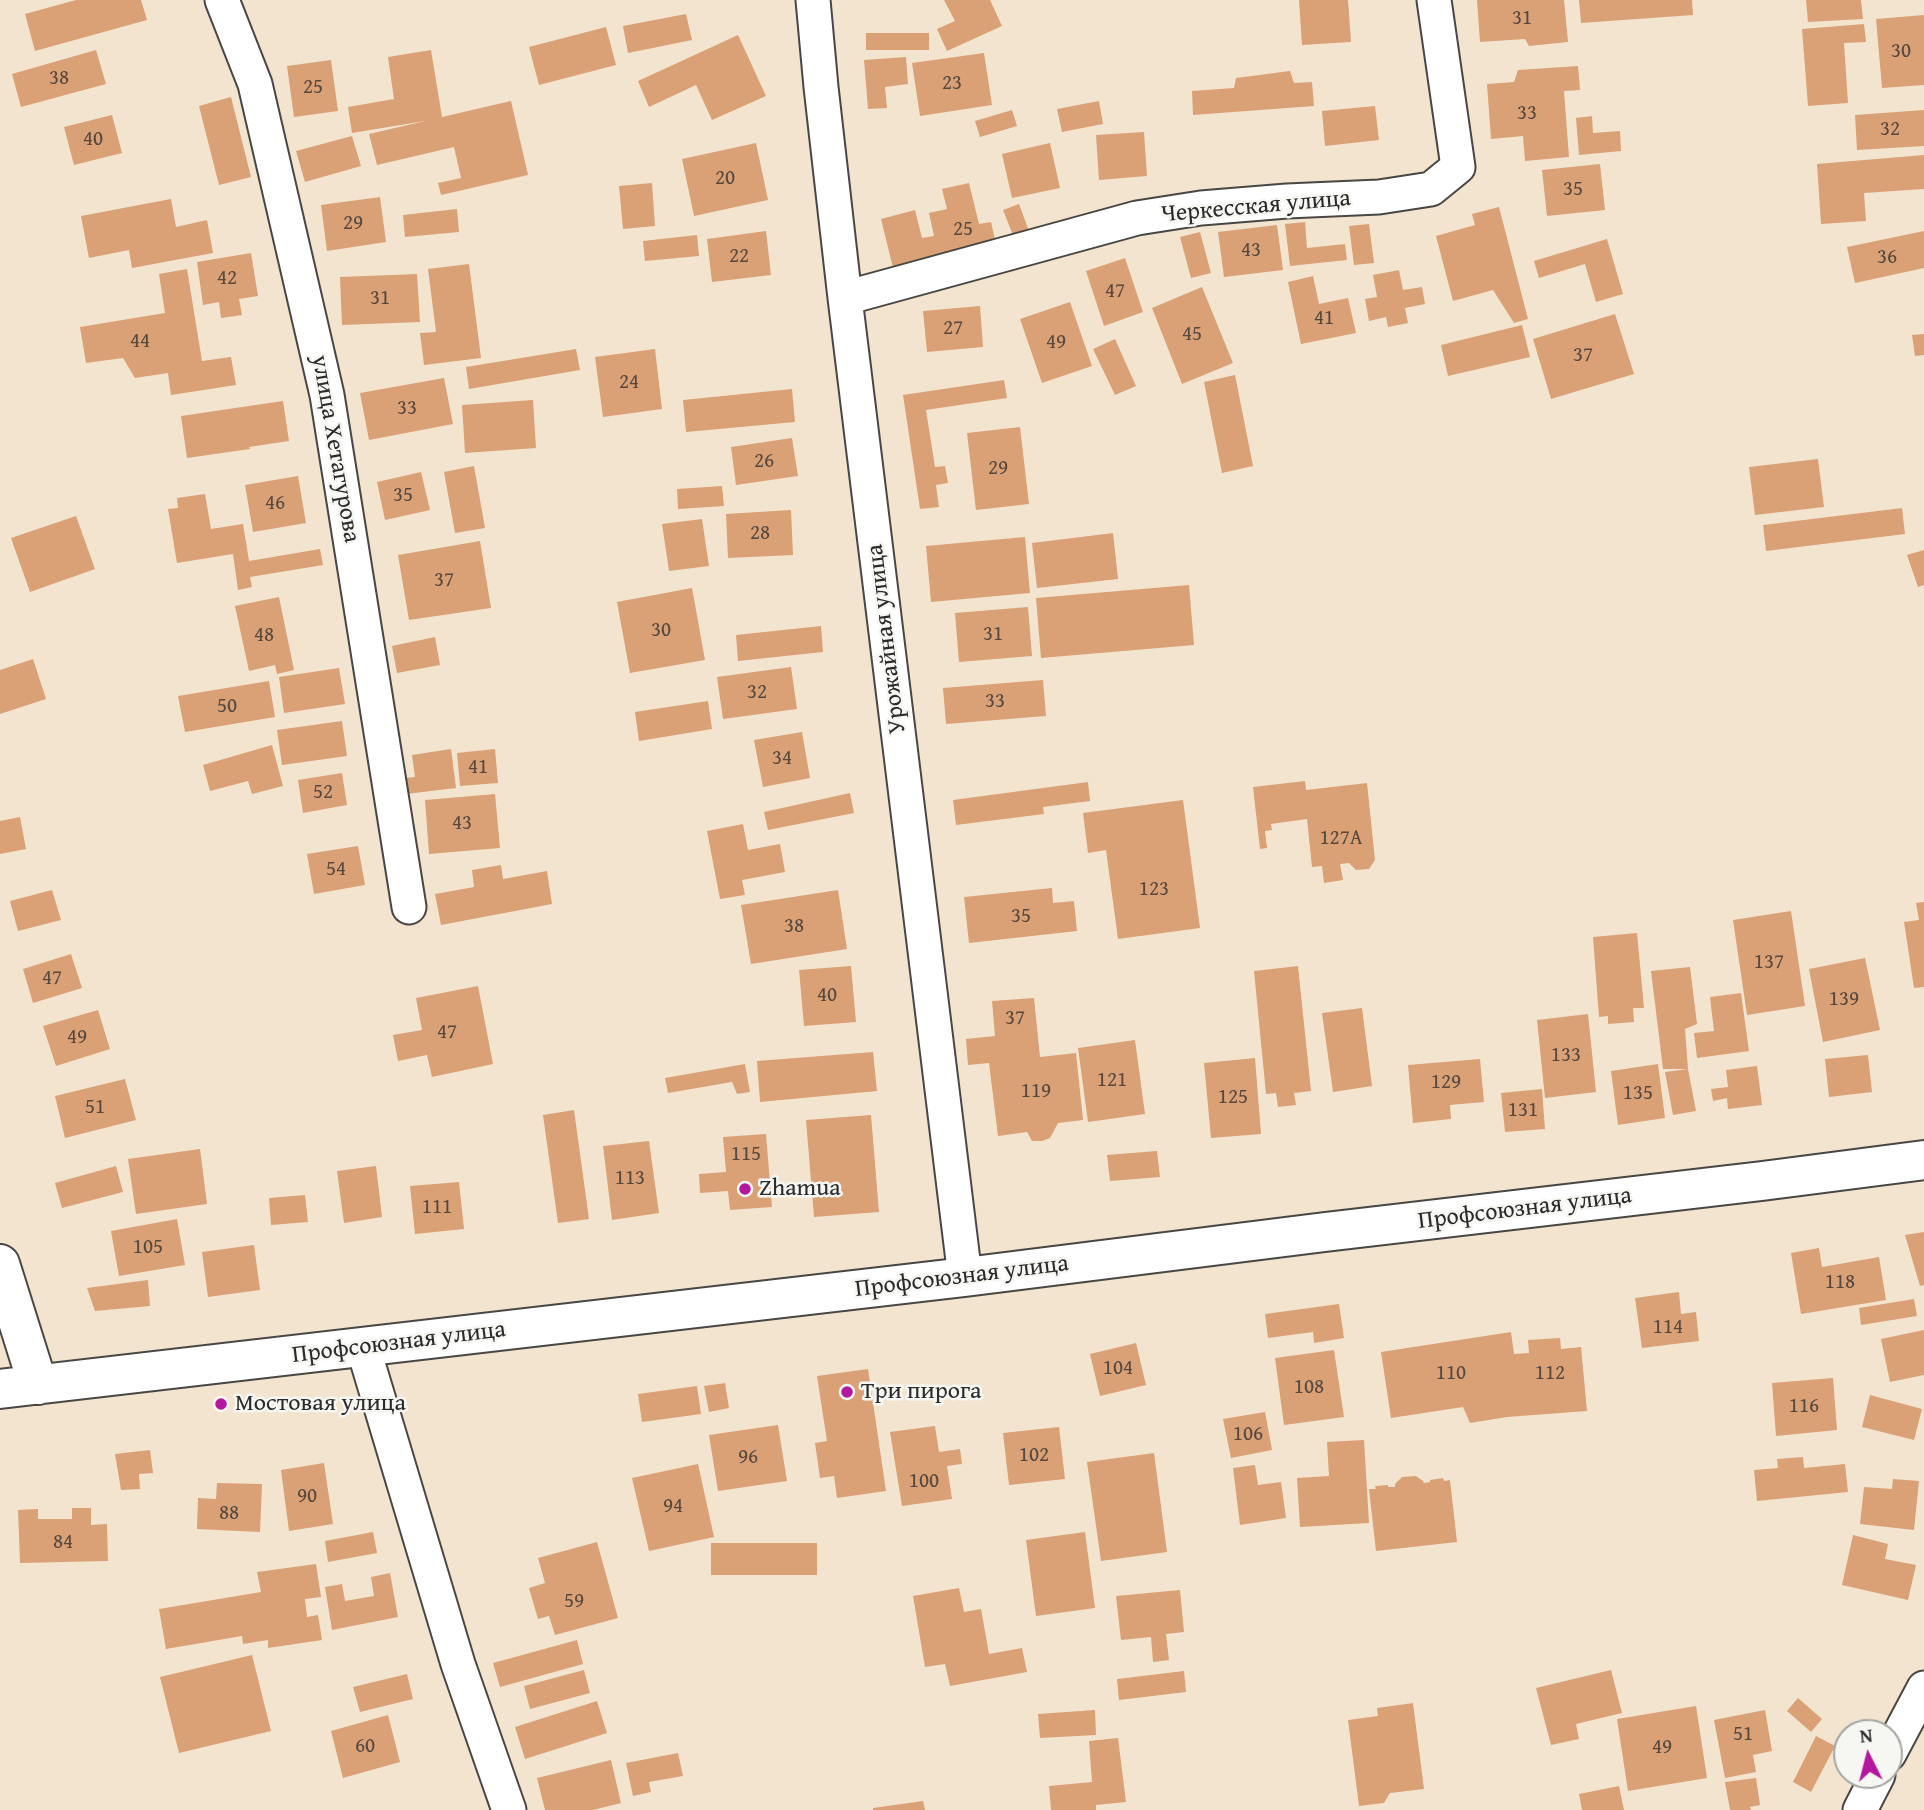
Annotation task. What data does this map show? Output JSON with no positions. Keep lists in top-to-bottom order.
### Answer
{
  "streets": {
    "street": [
      "Черкесская улица",
      "улица Хетагурова",
      "Урожайная улица",
      "Профсоюзная улица"
    ]
  },
  "crossings": [
    ["Черкесская улица", "Урожайная улица"],
    ["Урожайная улица", "Профсоюзная улица"]
  ],
  "places": ["Zhamua", "Три пирога", "Мостовая улица"],
  "house_numbers": [
    "31",
    "30",
    "38",
    "23",
    "25",
    "33",
    "32",
    "40",
    "20",
    "35",
    "29",
    "25",
    "43",
    "22",
    "36",
    "42",
    "47",
    "31",
    "41",
    "27",
    "45",
    "44",
    "49",
    "37",
    "24",
    "33",
    "26",
    "29",
    "35",
    "46",
    "28",
    "37",
    "30",
    "31",
    "48",
    "32",
    "33",
    "50",
    "34",
    "41",
    "52",
    "43",
    "127А",
    "54",
    "123",
    "35",
    "38",
    "137",
    "47",
    "40",
    "139",
    "37",
    "47",
    "49",
    "133",
    "121",
    "129",
    "119",
    "135",
    "125",
    "51",
    "131",
    "115",
    "113",
    "111",
    "105",
    "118",
    "114",
    "104",
    "110",
    "112",
    "108",
    "116",
    "106",
    "102",
    "96",
    "100",
    "90",
    "94",
    "88",
    "84",
    "59",
    "51",
    "60",
    "49"
  ],
  "north": "top"
}
